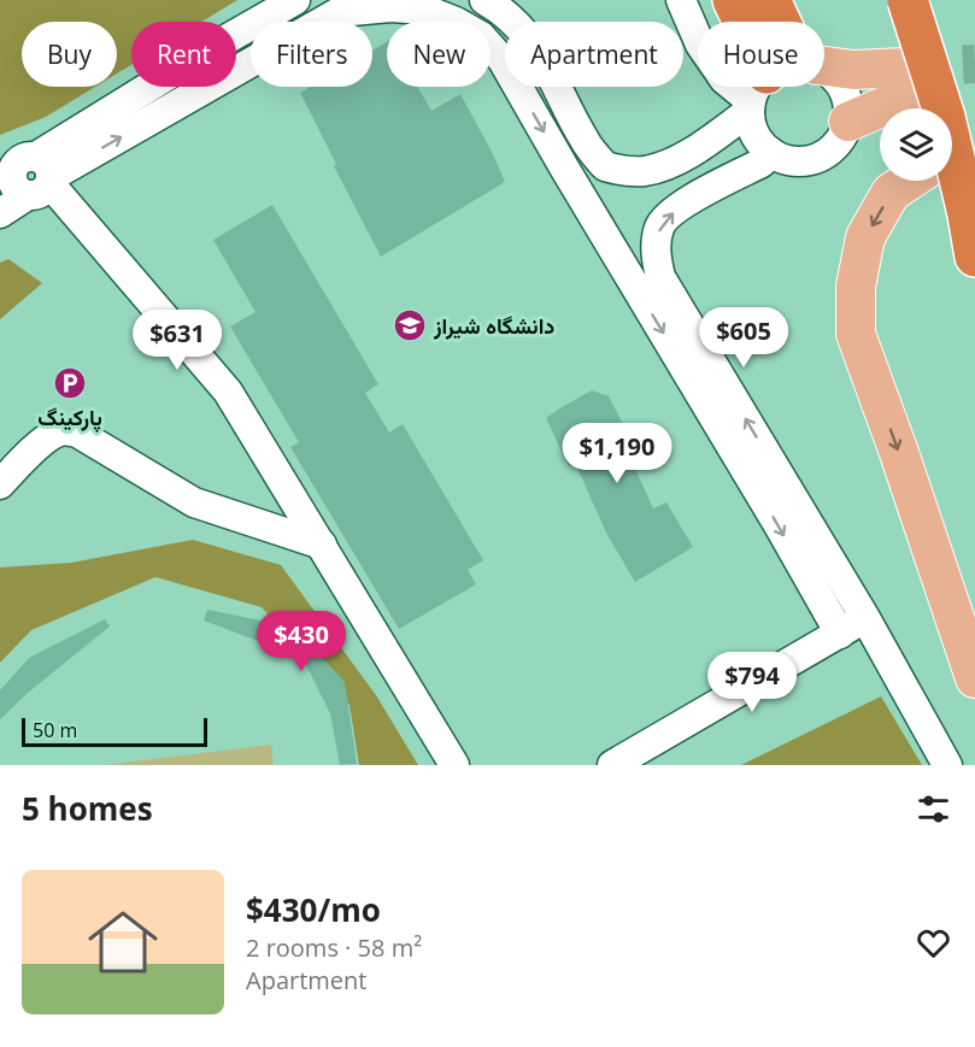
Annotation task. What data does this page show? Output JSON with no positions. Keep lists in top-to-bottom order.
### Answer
{
  "places": {
    "school or university": ["دانشگاه شیراز"],
    "parking": ["پارکینگ"]
  },
  "scale_bar": "50 m",
  "page": {
    "chip": [
      "Buy",
      "Rent",
      "Filters",
      "New",
      "Apartment",
      "House"
    ],
    "price": [
      "$605",
      "$631",
      "$1,190",
      "$430",
      "$794"
    ],
    "scale": "50 m",
    "heading": "5 homes",
    "list": [
      {
        "name": "$430/mo",
        "note": "2 rooms · 58 m² · Apartment"
      }
    ]
  }
}
